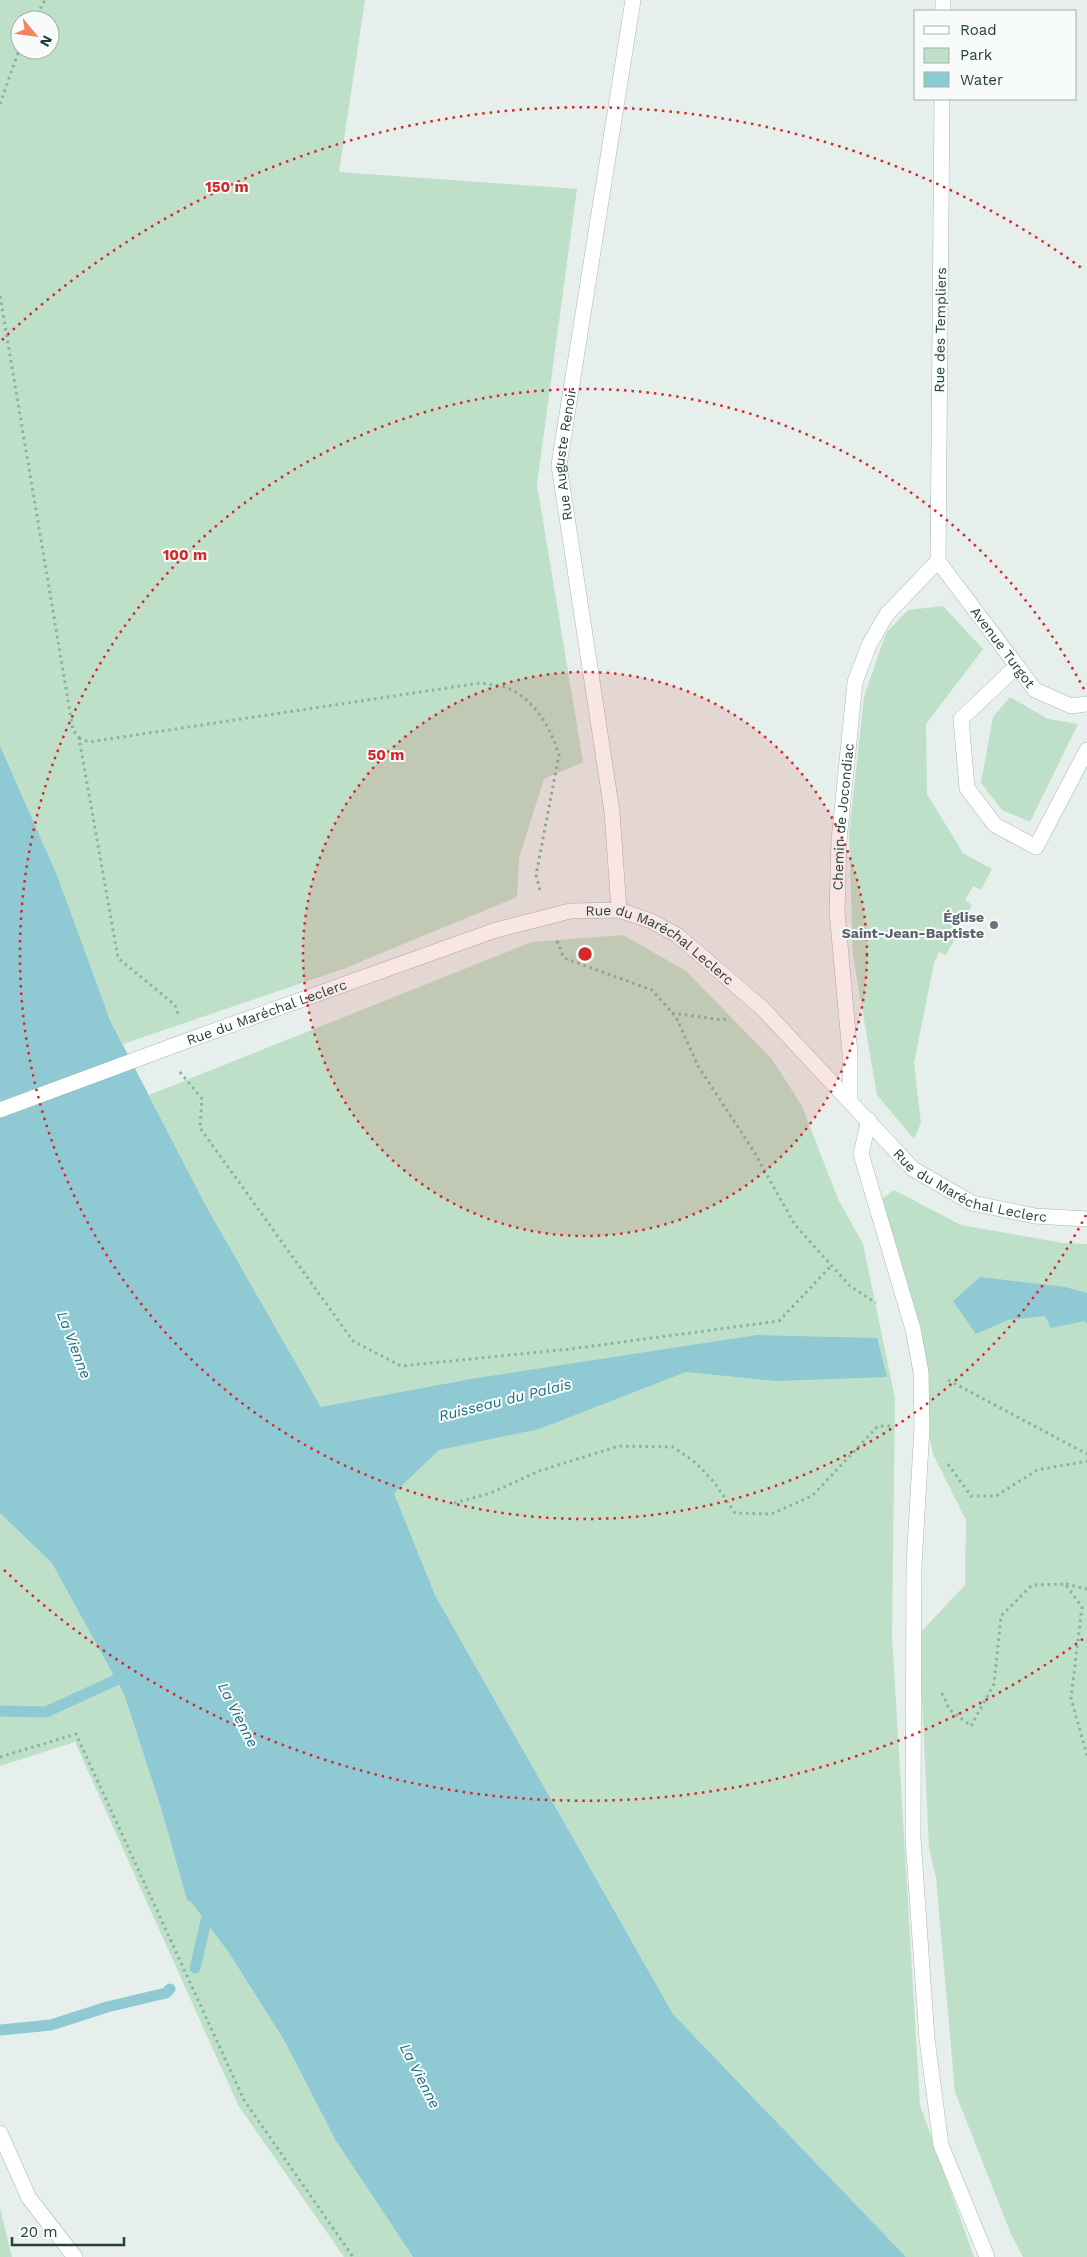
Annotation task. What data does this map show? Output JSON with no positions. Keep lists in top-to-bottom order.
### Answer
{
  "streets": {
    "street": [
      "Rue des Templiers",
      "Rue Auguste Renoir",
      "Avenue Turgot",
      "Chemin de Jocondiac",
      "Rue du Maréchal Leclerc"
    ]
  },
  "crossings": [
    ["Rue des Templiers", "Avenue Turgot"],
    ["Rue des Templiers", "Chemin de Jocondiac"],
    ["Rue Auguste Renoir", "Rue du Maréchal Leclerc"],
    ["Avenue Turgot", "Chemin de Jocondiac"],
    ["Chemin de Jocondiac", "Rue du Maréchal Leclerc"]
  ],
  "water": ["La Vienne", "Ruisseau du Palais"],
  "places": ["Église Saint-Jean-Baptiste"],
  "legend": ["Road", "Park", "Water"],
  "scale_bar": "20 m",
  "north": "bottom right",
  "rings": ["150 m", "100 m", "50 m"]
}
